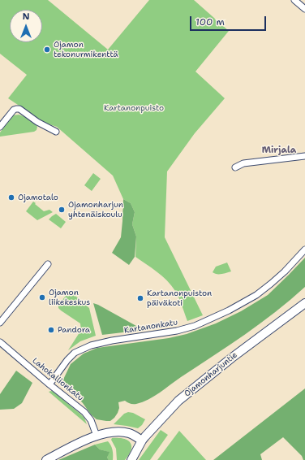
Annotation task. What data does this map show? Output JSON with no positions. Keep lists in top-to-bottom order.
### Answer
{
  "streets": {
    "main road": ["Ojamonharjuntie"],
    "street": ["Kartanonkatu", "Lahokallionkatu"]
  },
  "crossings": [
    ["Kartanonkatu", "Lahokallionkatu"]
  ],
  "districts": ["Mirjala"],
  "parks": ["Kartanonpuisto"],
  "places": [
    "Ojamon tekonurmikenttä",
    "Ojamotalo",
    "Ojamonharjun yhtenäiskoulu",
    "Ojamon liikekeskus",
    "Kartanonpuiston päiväkoti",
    "Pandora"
  ],
  "scale_bar": "100 m",
  "north": "top"
}
